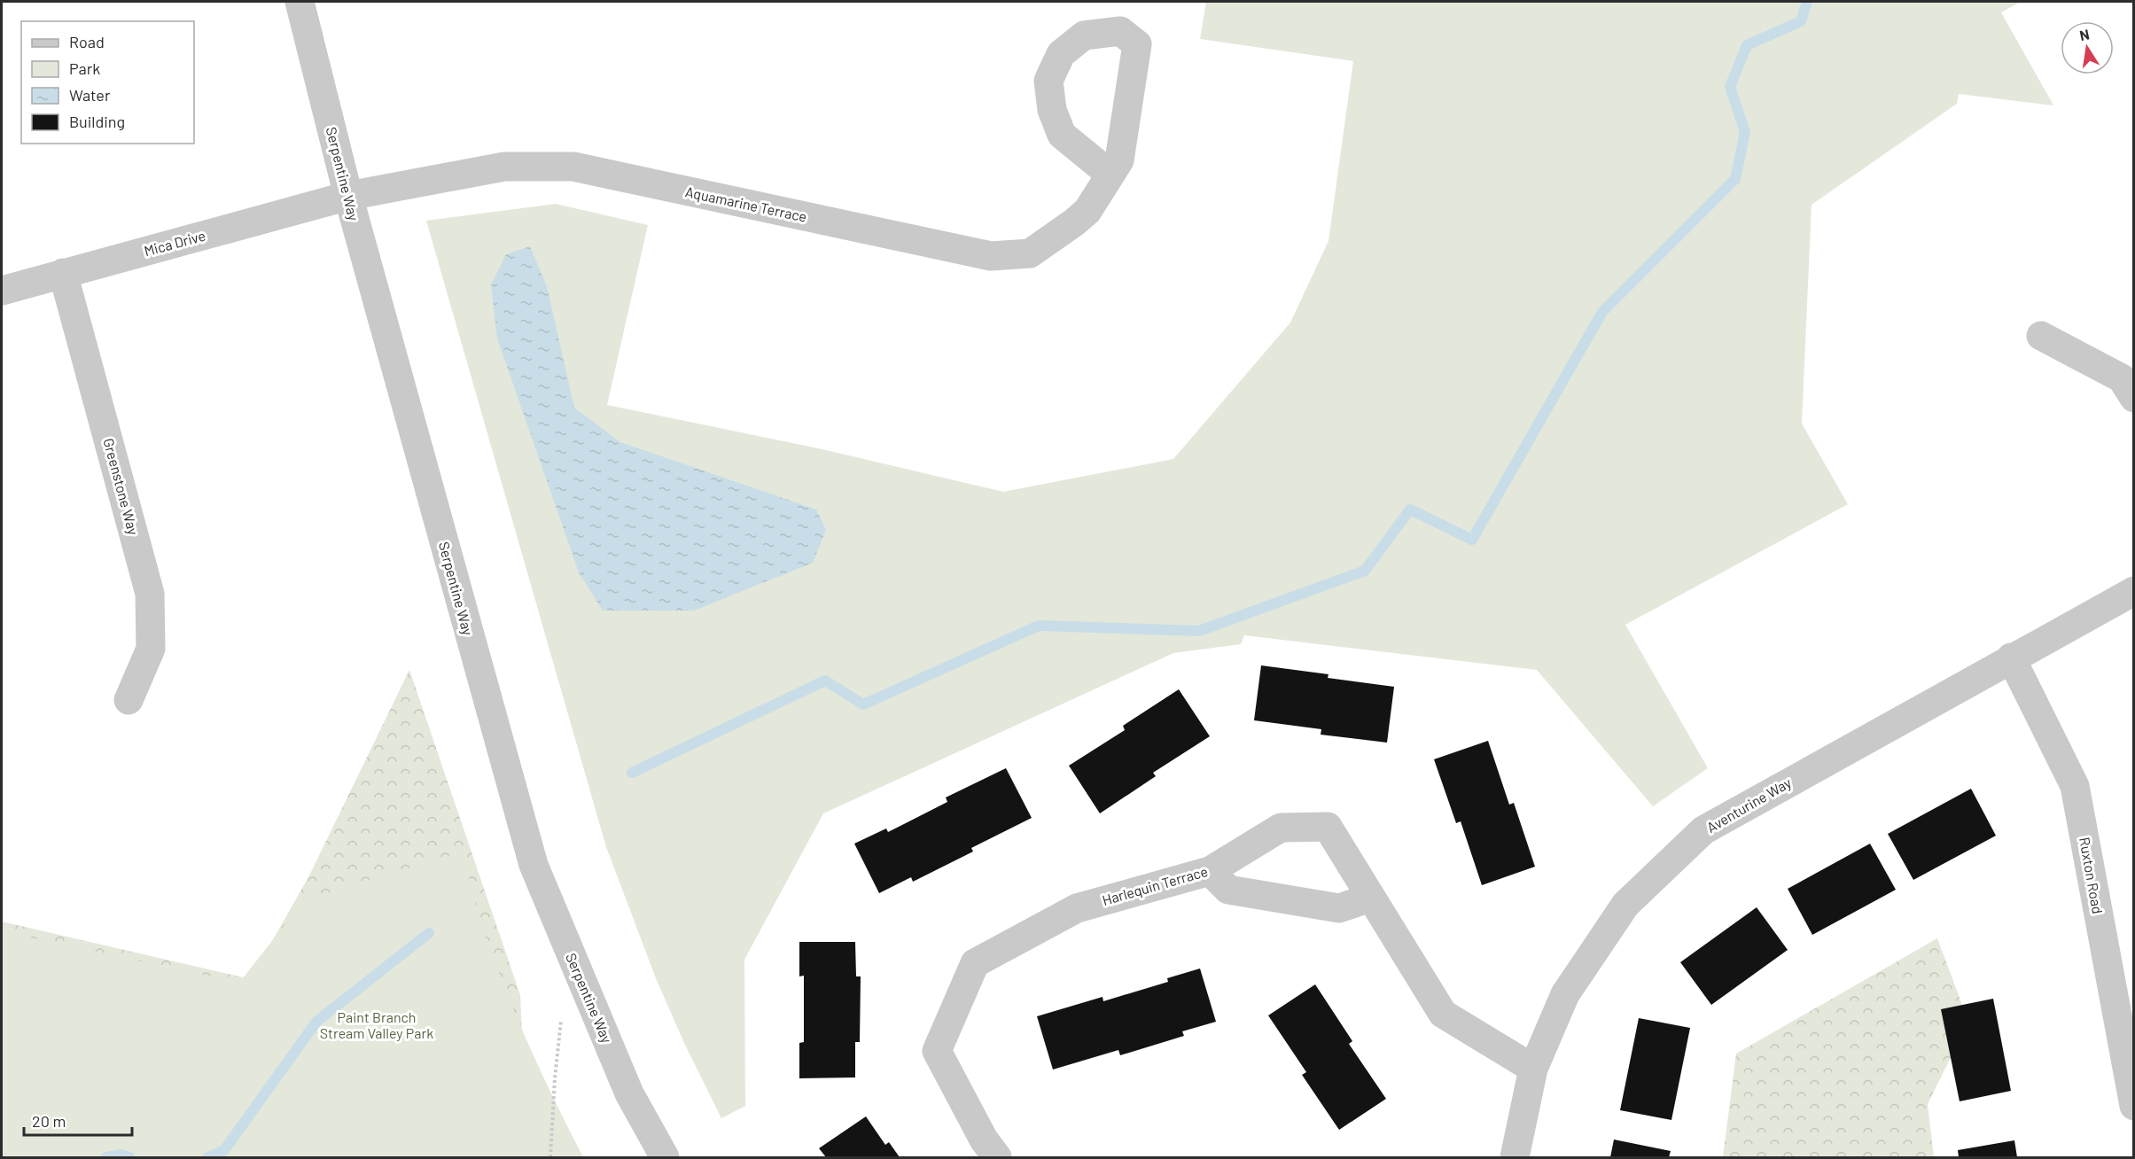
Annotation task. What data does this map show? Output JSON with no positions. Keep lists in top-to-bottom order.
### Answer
{
  "streets": {
    "street": [
      "Serpentine Way",
      "Aquamarine Terrace",
      "Mica Drive",
      "Greenstone Way",
      "Aventurine Way",
      "Ruxton Road",
      "Harlequin Terrace"
    ]
  },
  "crossings": [
    ["Serpentine Way", "Aquamarine Terrace"],
    ["Serpentine Way", "Mica Drive"],
    ["Aquamarine Terrace", "Mica Drive"],
    ["Mica Drive", "Greenstone Way"],
    ["Aventurine Way", "Ruxton Road"],
    ["Aventurine Way", "Harlequin Terrace"]
  ],
  "parks": ["Paint Branch Stream Valley Park"],
  "legend": [
    "Road",
    "Park",
    "Water",
    "Building"
  ],
  "scale_bar": "20 m",
  "north": "top"
}
